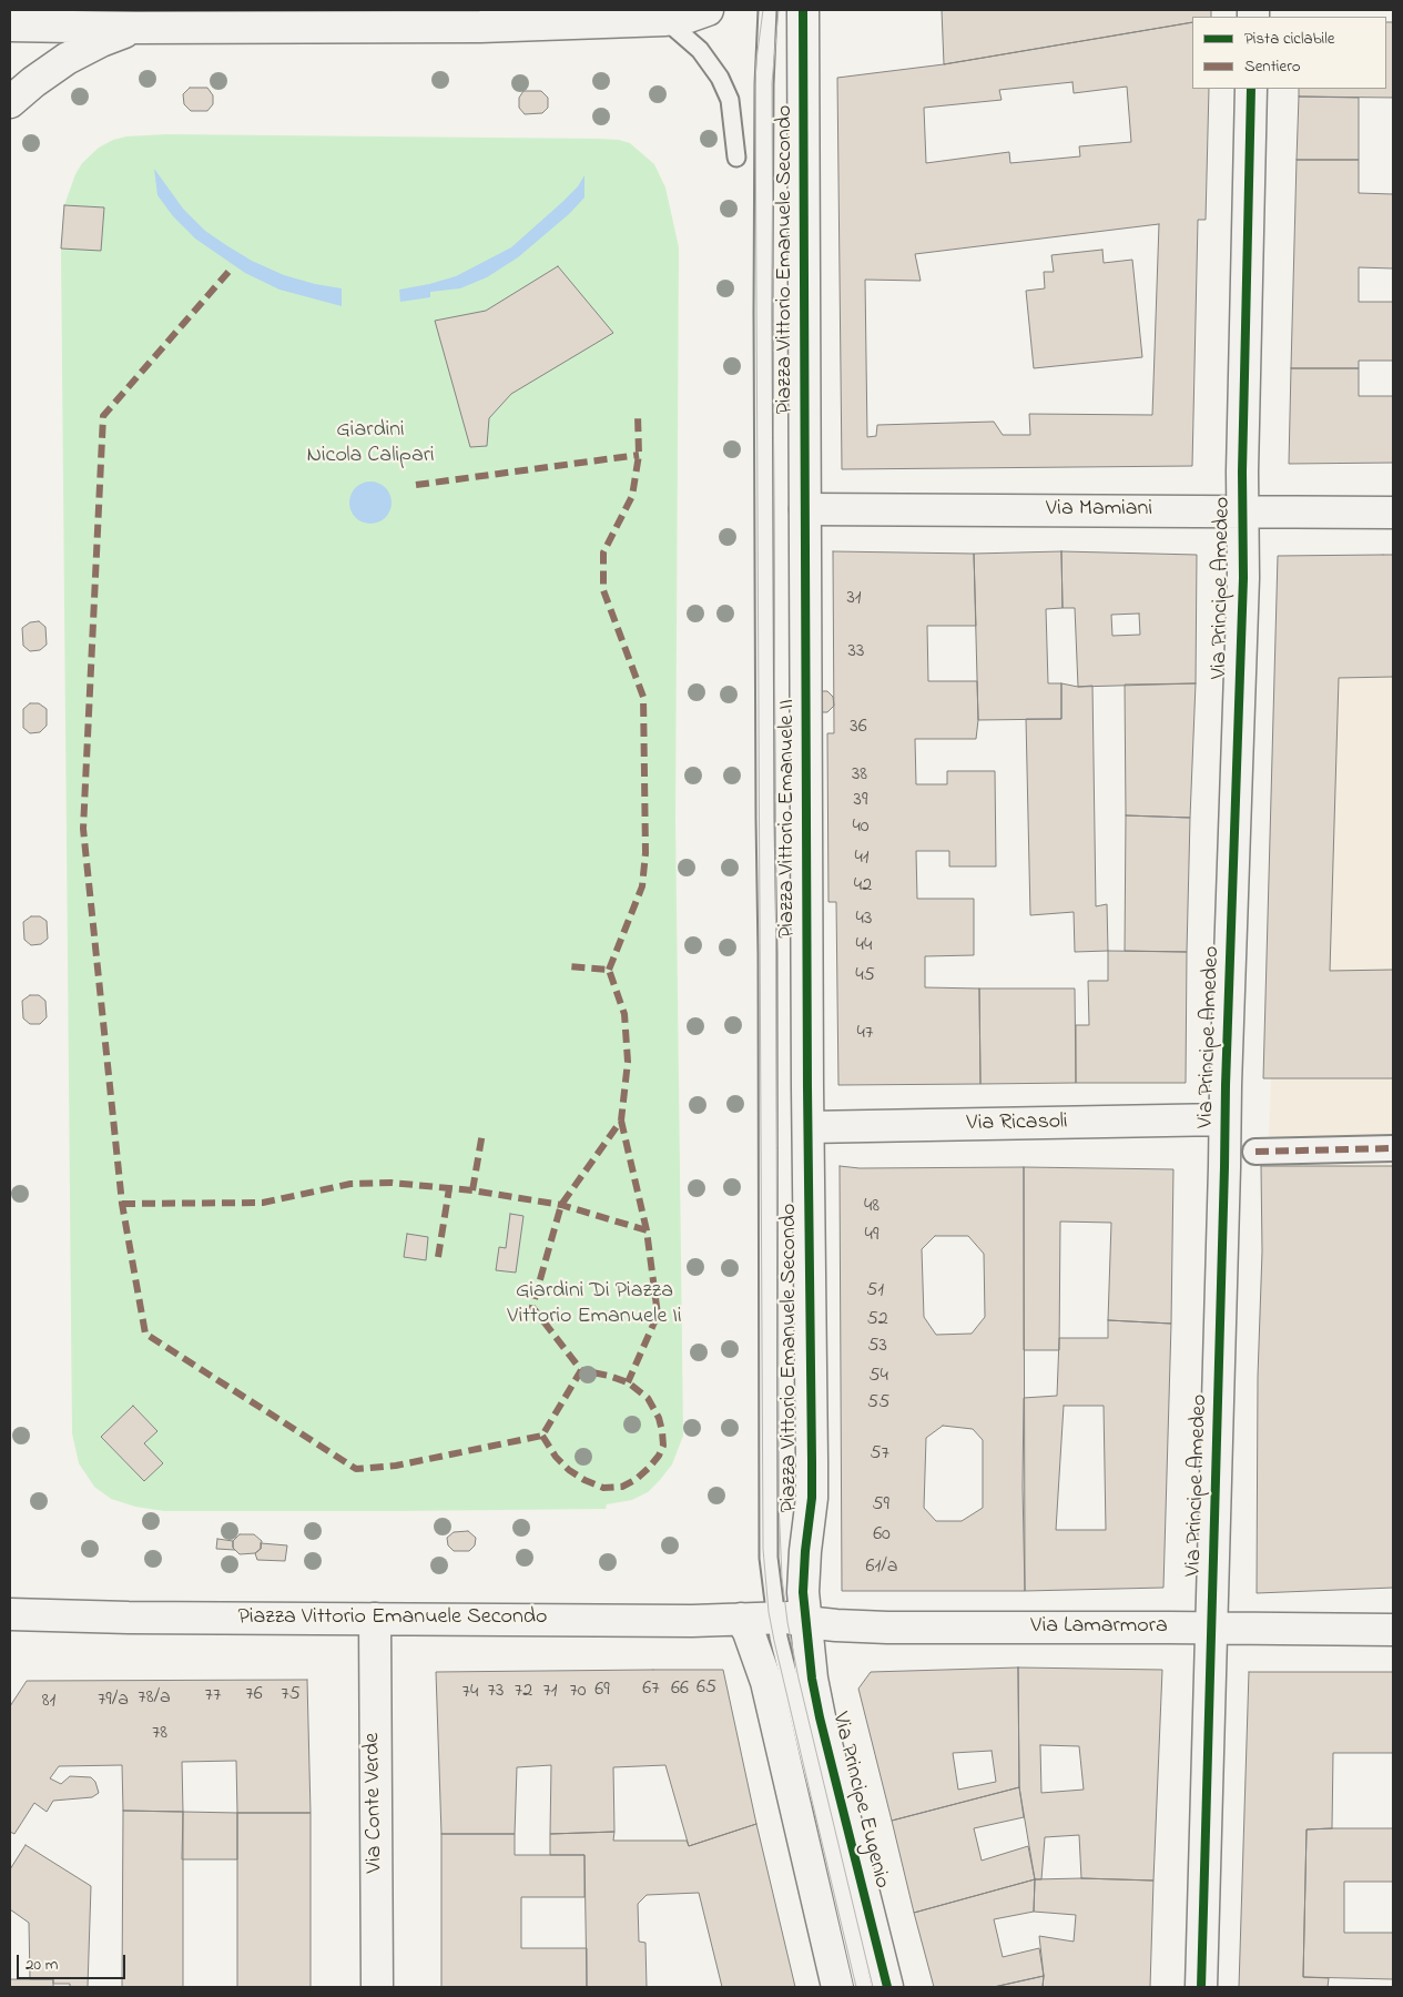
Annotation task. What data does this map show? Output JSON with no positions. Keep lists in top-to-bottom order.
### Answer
{
  "streets": {
    "street": [
      "Piazza Vittorio Emanuele Secondo",
      "Via Mamiani",
      "Via Principe Amedeo",
      "Piazza Vittorio Emanuele II",
      "Via Ricasoli",
      "Via Lamarmora",
      "Via Principe Eugenio",
      "Via Conte Verde"
    ]
  },
  "crossings": [
    ["Piazza Vittorio Emanuele Secondo", "Via Mamiani"],
    ["Piazza Vittorio Emanuele Secondo", "Piazza Vittorio Emanuele II"],
    ["Piazza Vittorio Emanuele Secondo", "Via Ricasoli"],
    ["Piazza Vittorio Emanuele Secondo", "Via Lamarmora"],
    ["Piazza Vittorio Emanuele Secondo", "Via Principe Eugenio"],
    ["Piazza Vittorio Emanuele Secondo", "Via Conte Verde"],
    ["Via Mamiani", "Via Principe Amedeo"],
    ["Via Mamiani", "Piazza Vittorio Emanuele II"],
    ["Via Principe Amedeo", "Via Ricasoli"],
    ["Via Principe Amedeo", "Via Lamarmora"],
    ["Piazza Vittorio Emanuele II", "Via Ricasoli"],
    ["Via Lamarmora", "Via Principe Eugenio"]
  ],
  "parks": ["Giardini Nicola Calipari", "Giardini Di Piazza Vittorio Emanuele Ii"],
  "house_numbers": [
    "31",
    "33",
    "36",
    "38",
    "39",
    "40",
    "41",
    "42",
    "43",
    "44",
    "45",
    "47",
    "48",
    "49",
    "51",
    "52",
    "53",
    "54",
    "55",
    "57",
    "59",
    "60",
    "61/a",
    "65",
    "67",
    "66",
    "69",
    "73",
    "72",
    "71",
    "70",
    "74",
    "76",
    "75",
    "77",
    "78/a",
    "79/a",
    "81",
    "78"
  ],
  "legend": ["Pista ciclabile", "Sentiero"],
  "scale_bar": "20 m"
}
